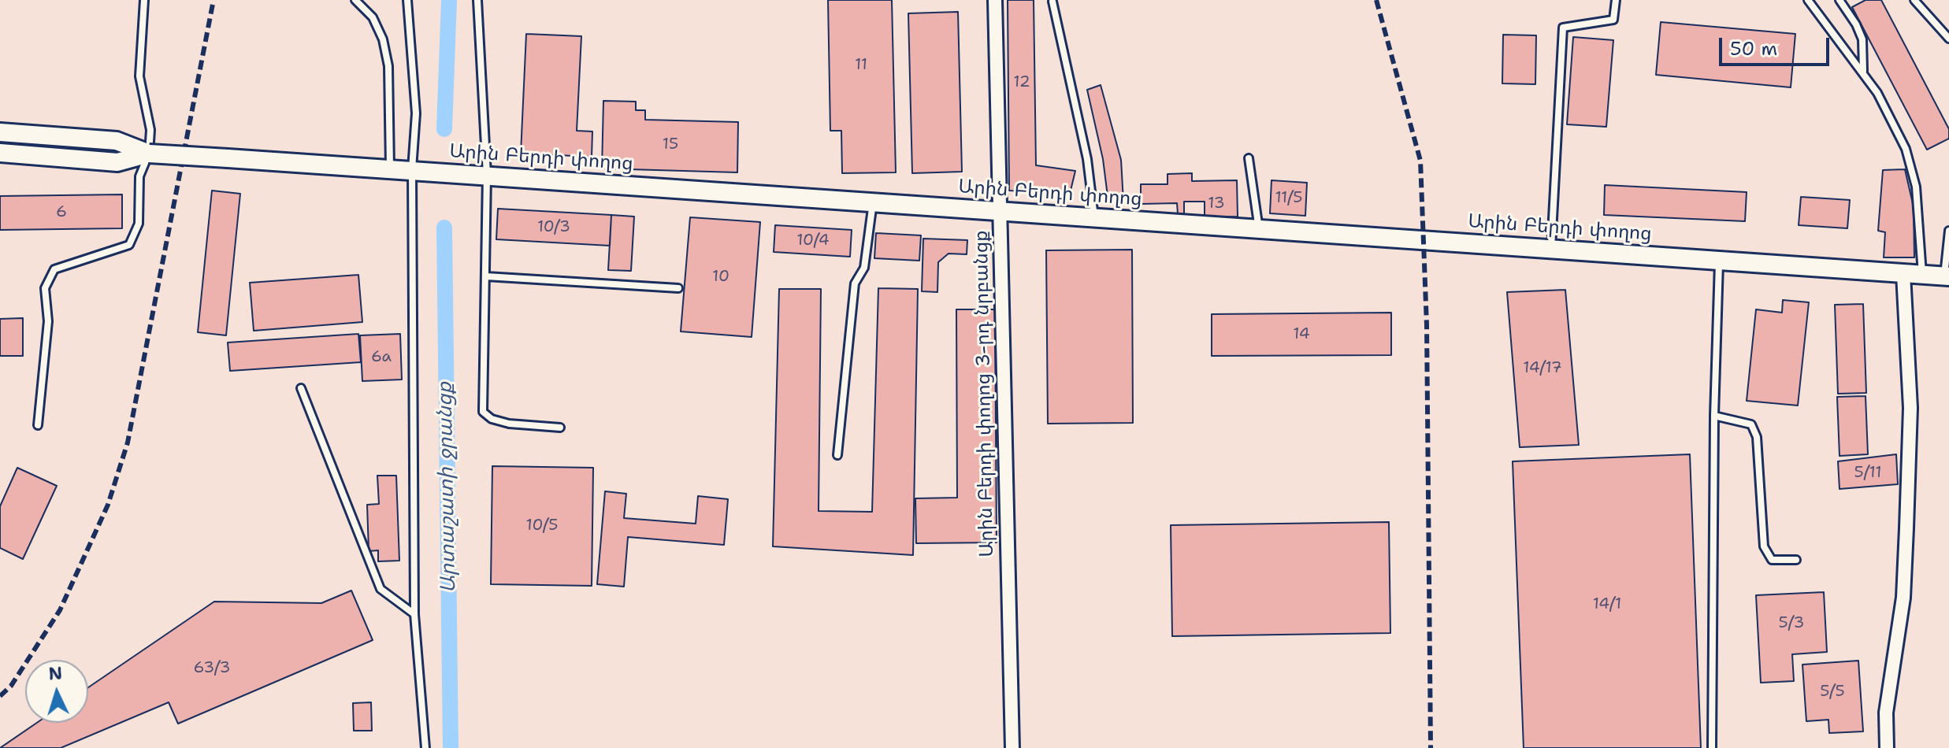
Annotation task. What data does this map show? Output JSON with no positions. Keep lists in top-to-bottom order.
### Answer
{
  "streets": {
    "street": ["Արին Բերդի փողոց", "Արին Բերդի փողոց 3-րդ նրբանցք"]
  },
  "crossings": [
    ["Արին Բերդի փողոց", "Արին Բերդի փողոց 3-րդ նրբանցք"]
  ],
  "water": ["Արտաշատի ջրանցք"],
  "house_numbers": [
    "11",
    "12",
    "15",
    "11/5",
    "13",
    "6",
    "10/3",
    "10/4",
    "10",
    "14",
    "6a",
    "14/17",
    "5/11",
    "10/5",
    "14/1",
    "5/3",
    "63/3",
    "5/5"
  ],
  "scale_bar": "50 m",
  "north": "top"
}
